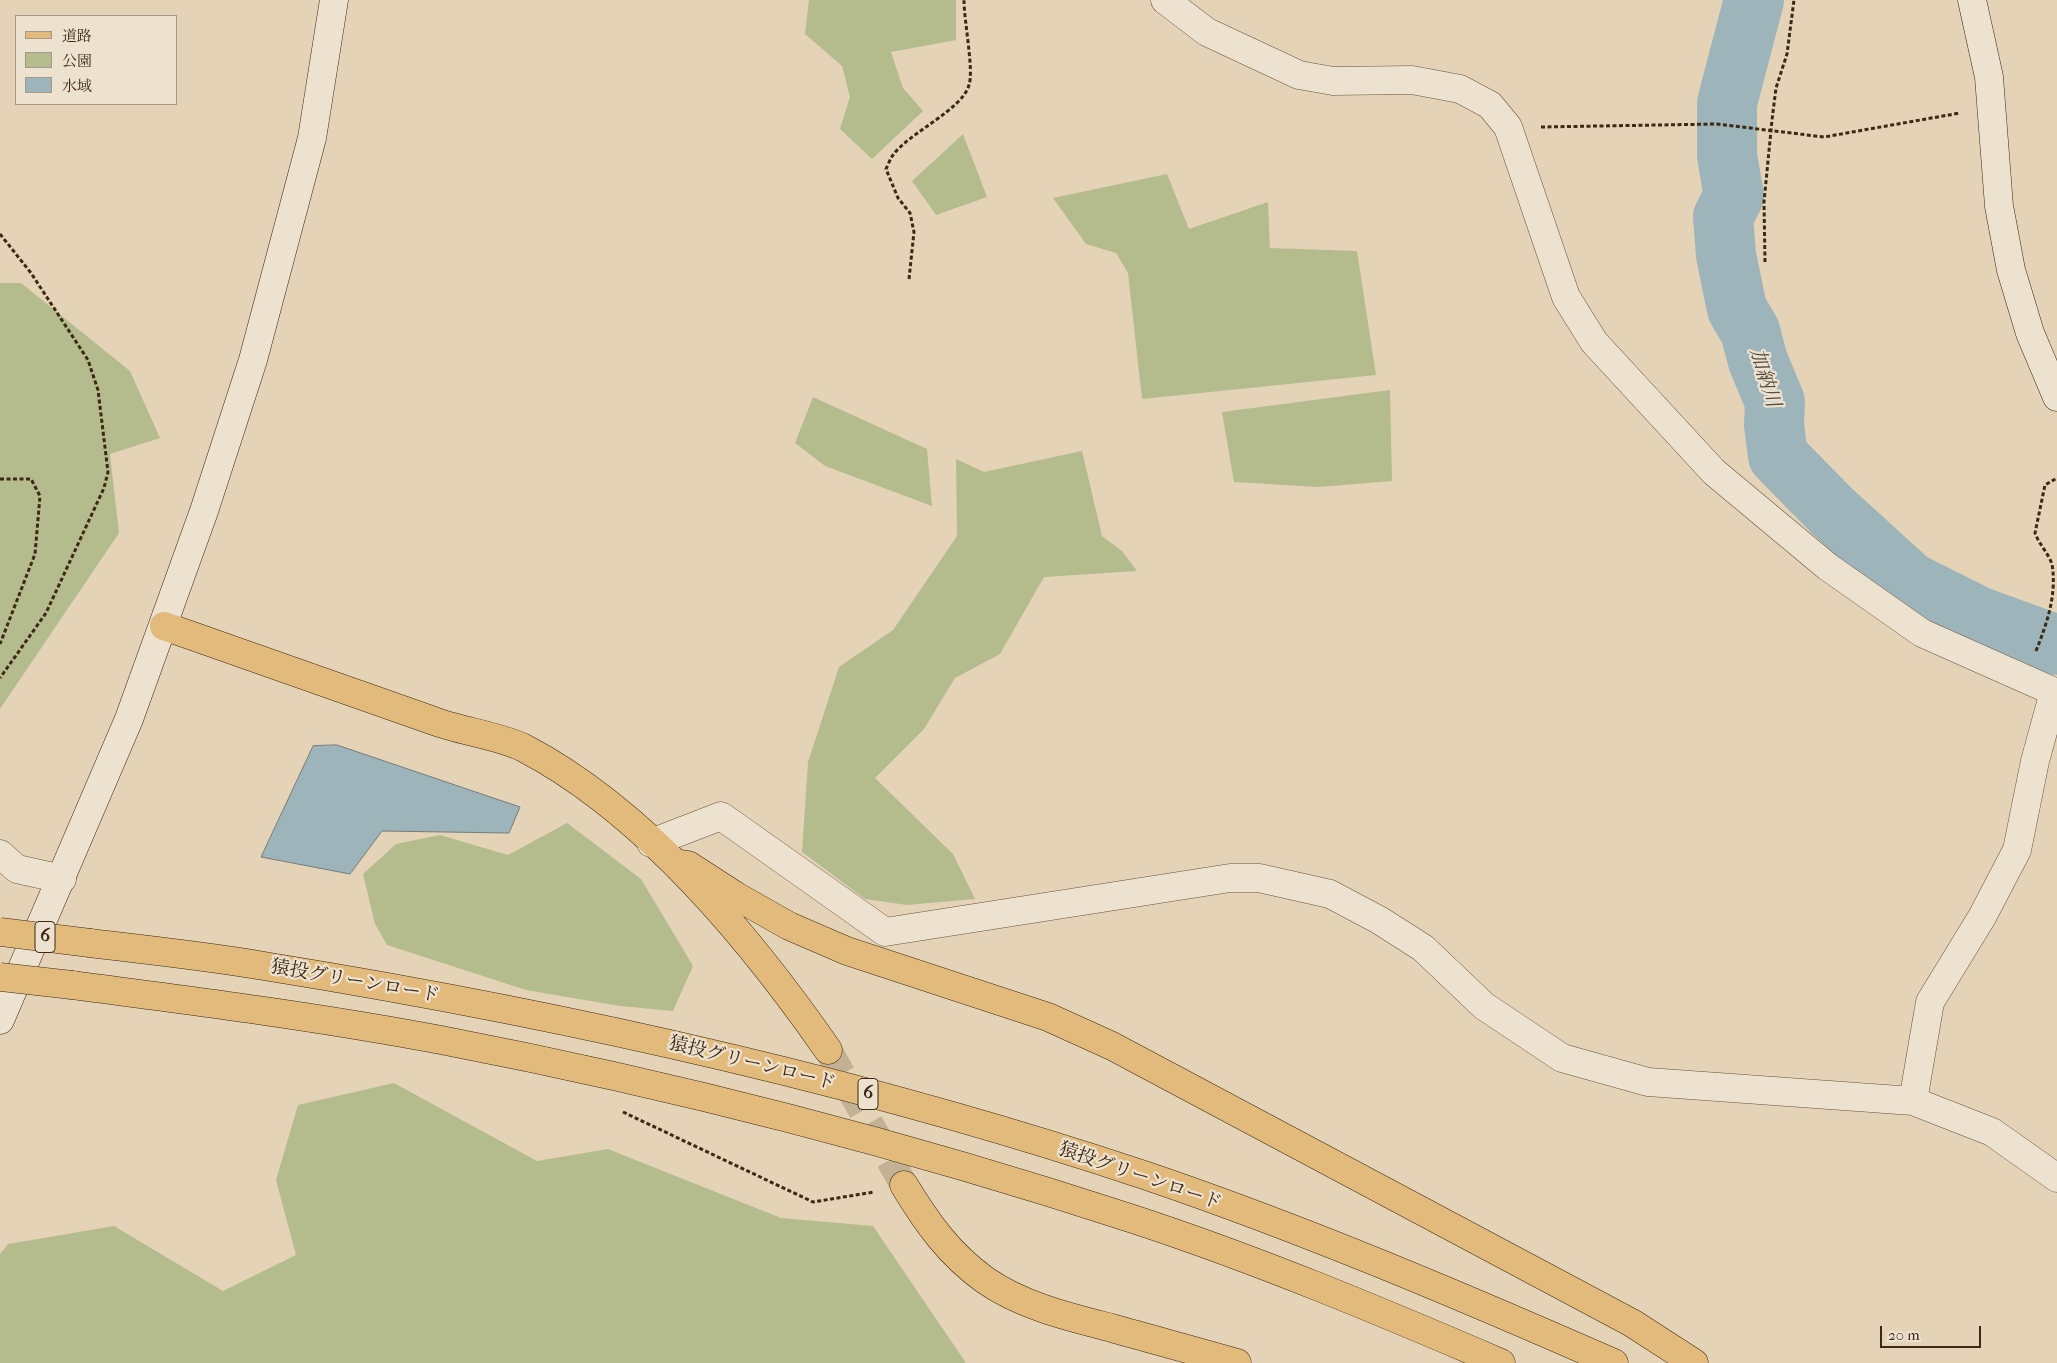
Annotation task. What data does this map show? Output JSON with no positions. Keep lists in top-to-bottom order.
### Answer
{
  "streets": {
    "main road": ["6", "猿投グリーンロード"]
  },
  "water": ["加納川"],
  "legend": ["道路", "公園", "水域"],
  "scale_bar": "20 m"
}
